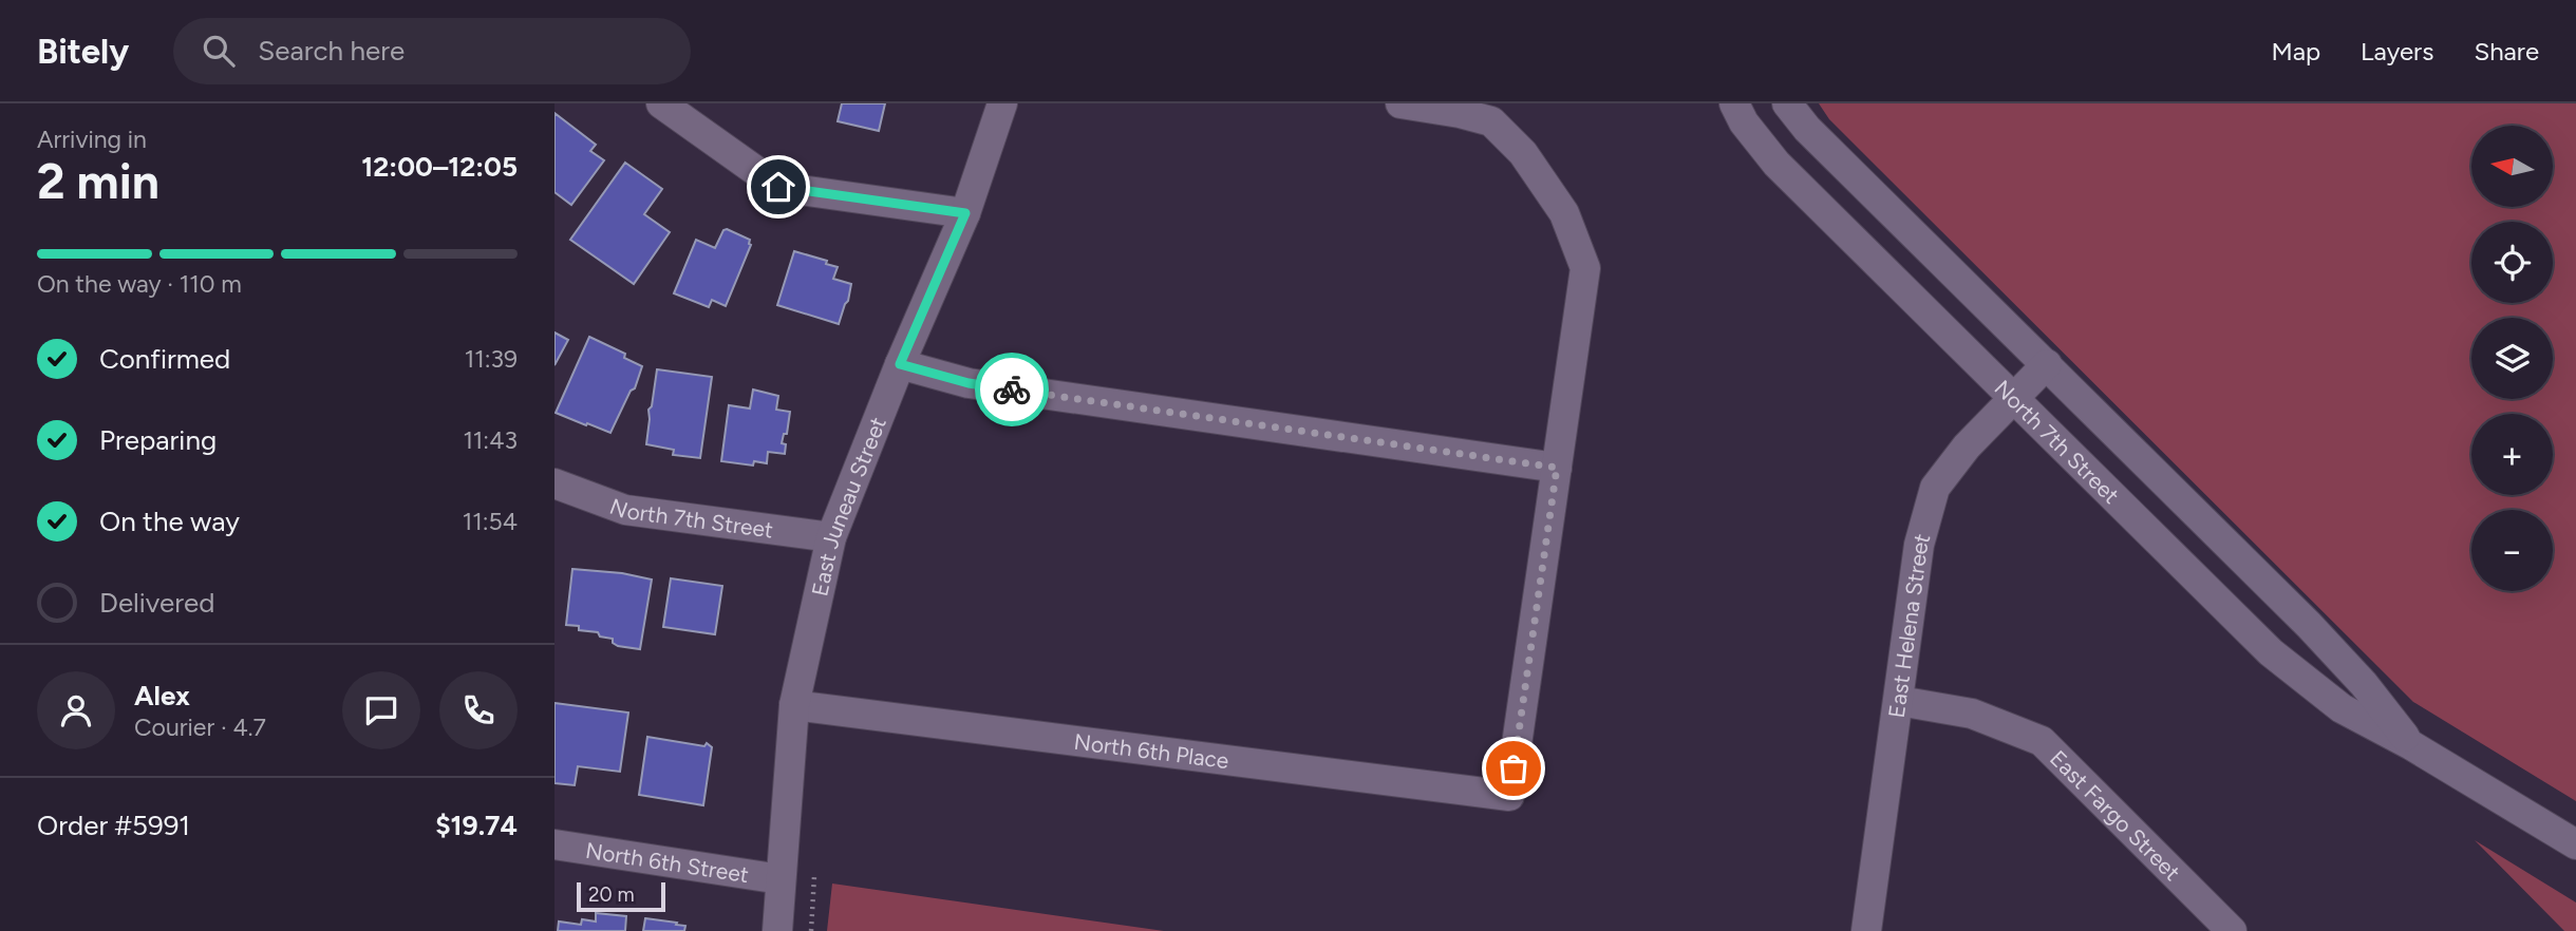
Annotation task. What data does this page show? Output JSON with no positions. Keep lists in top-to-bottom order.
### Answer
{
  "streets": {
    "street": [
      "North 7th Street",
      "East Juneau Street",
      "East Helena Street",
      "North 6th Place",
      "East Fargo Street",
      "North 6th Street"
    ]
  },
  "crossings": [
    ["North 7th Street", "East Juneau Street"],
    ["North 7th Street", "East Helena Street"],
    ["East Juneau Street", "North 6th Place"],
    ["East Juneau Street", "North 6th Street"],
    ["East Helena Street", "East Fargo Street"]
  ],
  "scale_bar": "20 m",
  "north": "left",
  "page": {
    "header": "Bitely",
    "search": "Search here",
    "nav": ["Map", "Layers", "Share"],
    "heading": ["2 min", "Arriving in", "12:00–12:05"],
    "panel": [
      "Alex",
      "Courier · 4.7",
      "Order #5991",
      "$19.74"
    ],
    "map_buttons": ["+", "−"],
    "bar": "On the way · 110 m",
    "list": [
      ["Confirmed", "11:39"],
      ["Preparing", "11:43"],
      ["On the way", "11:54"],
      "Delivered"
    ],
    "scale": "20 m"
  }
}
